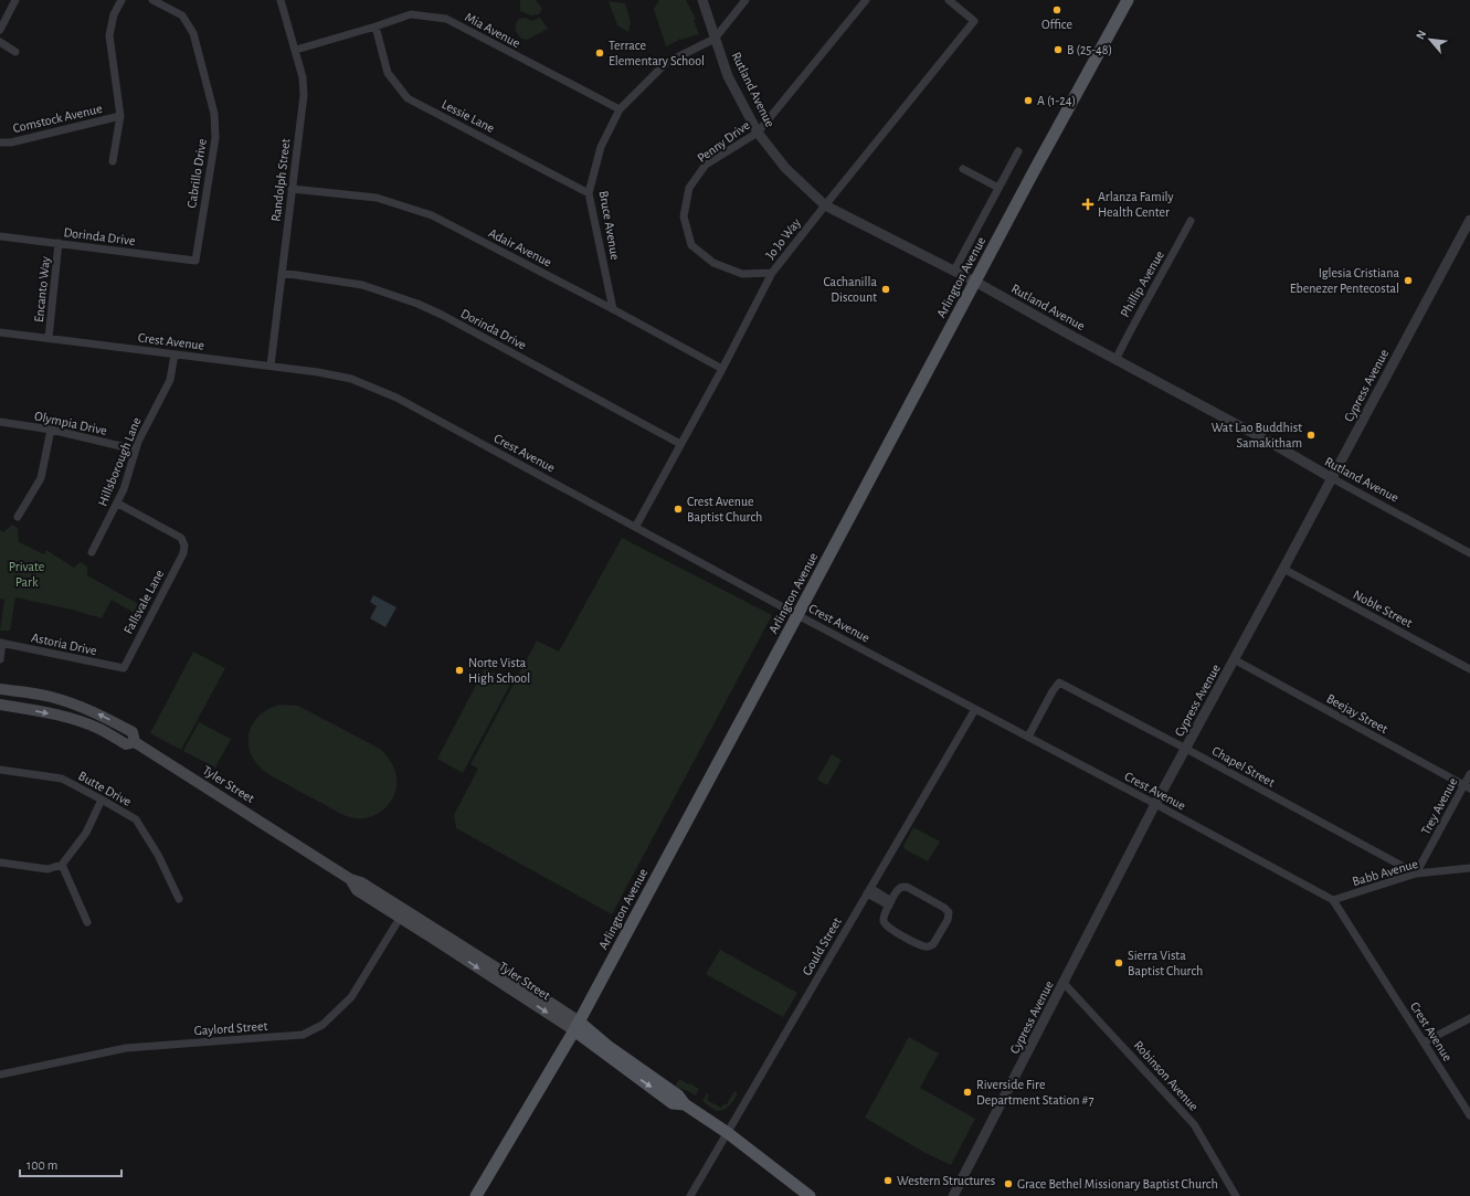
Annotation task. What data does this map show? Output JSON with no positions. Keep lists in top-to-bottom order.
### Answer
{
  "streets": {
    "main road": ["Arlington Avenue", "Tyler Street"],
    "street": [
      "Mia Avenue",
      "Rutland Avenue",
      "Lessie Lane",
      "Comstock Avenue",
      "Penny Drive",
      "Cabrillo Drive",
      "Randolph Street",
      "Bruce Avenue",
      "Dorinda Drive",
      "Jo Jo Way",
      "Adair Avenue",
      "Phillip Avenue",
      "Encanto Way",
      "Crest Avenue",
      "Cypress Avenue",
      "Olympia Drive",
      "Hillsborough Lane",
      "Fallsvale Lane",
      "Noble Street",
      "Astoria Drive",
      "Beejay Street",
      "Chapel Street",
      "Butte Drive",
      "Trey Avenue",
      "Babb Avenue",
      "Gould Street",
      "Gaylord Street",
      "Robinson Avenue"
    ]
  },
  "crossings": [
    ["Mia Avenue", "Lessie Lane"],
    ["Mia Avenue", "Randolph Street"],
    ["Mia Avenue", "Bruce Avenue"],
    ["Rutland Avenue", "Penny Drive"],
    ["Rutland Avenue", "Bruce Avenue"],
    ["Rutland Avenue", "Jo Jo Way"],
    ["Rutland Avenue", "Arlington Avenue"],
    ["Rutland Avenue", "Phillip Avenue"],
    ["Rutland Avenue", "Cypress Avenue"],
    ["Lessie Lane", "Bruce Avenue"],
    ["Penny Drive", "Jo Jo Way"],
    ["Cabrillo Drive", "Dorinda Drive"],
    ["Randolph Street", "Dorinda Drive"],
    ["Randolph Street", "Adair Avenue"],
    ["Randolph Street", "Crest Avenue"],
    ["Bruce Avenue", "Adair Avenue"],
    ["Dorinda Drive", "Jo Jo Way"],
    ["Dorinda Drive", "Encanto Way"],
    ["Jo Jo Way", "Adair Avenue"],
    ["Jo Jo Way", "Crest Avenue"],
    ["Arlington Avenue", "Crest Avenue"],
    ["Arlington Avenue", "Tyler Street"],
    ["Encanto Way", "Crest Avenue"],
    ["Crest Avenue", "Cypress Avenue"],
    ["Crest Avenue", "Hillsborough Lane"],
    ["Crest Avenue", "Chapel Street"],
    ["Crest Avenue", "Babb Avenue"],
    ["Crest Avenue", "Gould Street"],
    ["Cypress Avenue", "Noble Street"],
    ["Cypress Avenue", "Beejay Street"],
    ["Cypress Avenue", "Chapel Street"],
    ["Cypress Avenue", "Robinson Avenue"],
    ["Olympia Drive", "Hillsborough Lane"],
    ["Hillsborough Lane", "Fallsvale Lane"],
    ["Fallsvale Lane", "Astoria Drive"],
    ["Beejay Street", "Trey Avenue"],
    ["Chapel Street", "Trey Avenue"],
    ["Chapel Street", "Babb Avenue"],
    ["Tyler Street", "Gould Street"],
    ["Tyler Street", "Gaylord Street"],
    ["Trey Avenue", "Babb Avenue"]
  ],
  "parks": ["Private Park"],
  "places": {
    "other": [
      "Office",
      "B (25-48)",
      "Terrace Elementary School",
      "A (1-24)",
      "Iglesia Cristiana Ebenezer Pentecostal",
      "Cachanilla Discount",
      "Wat Lao Buddhist Samakitham",
      "Crest Avenue Baptist Church",
      "Norte Vista High School",
      "Sierra Vista Baptist Church",
      "Riverside Fire Department Station #7",
      "Western Structures",
      "Grace Bethel Missionary Baptist Church"
    ],
    "health": ["Arlanza Family Health Center"]
  },
  "scale_bar": "100 m",
  "north": "top left"
}
